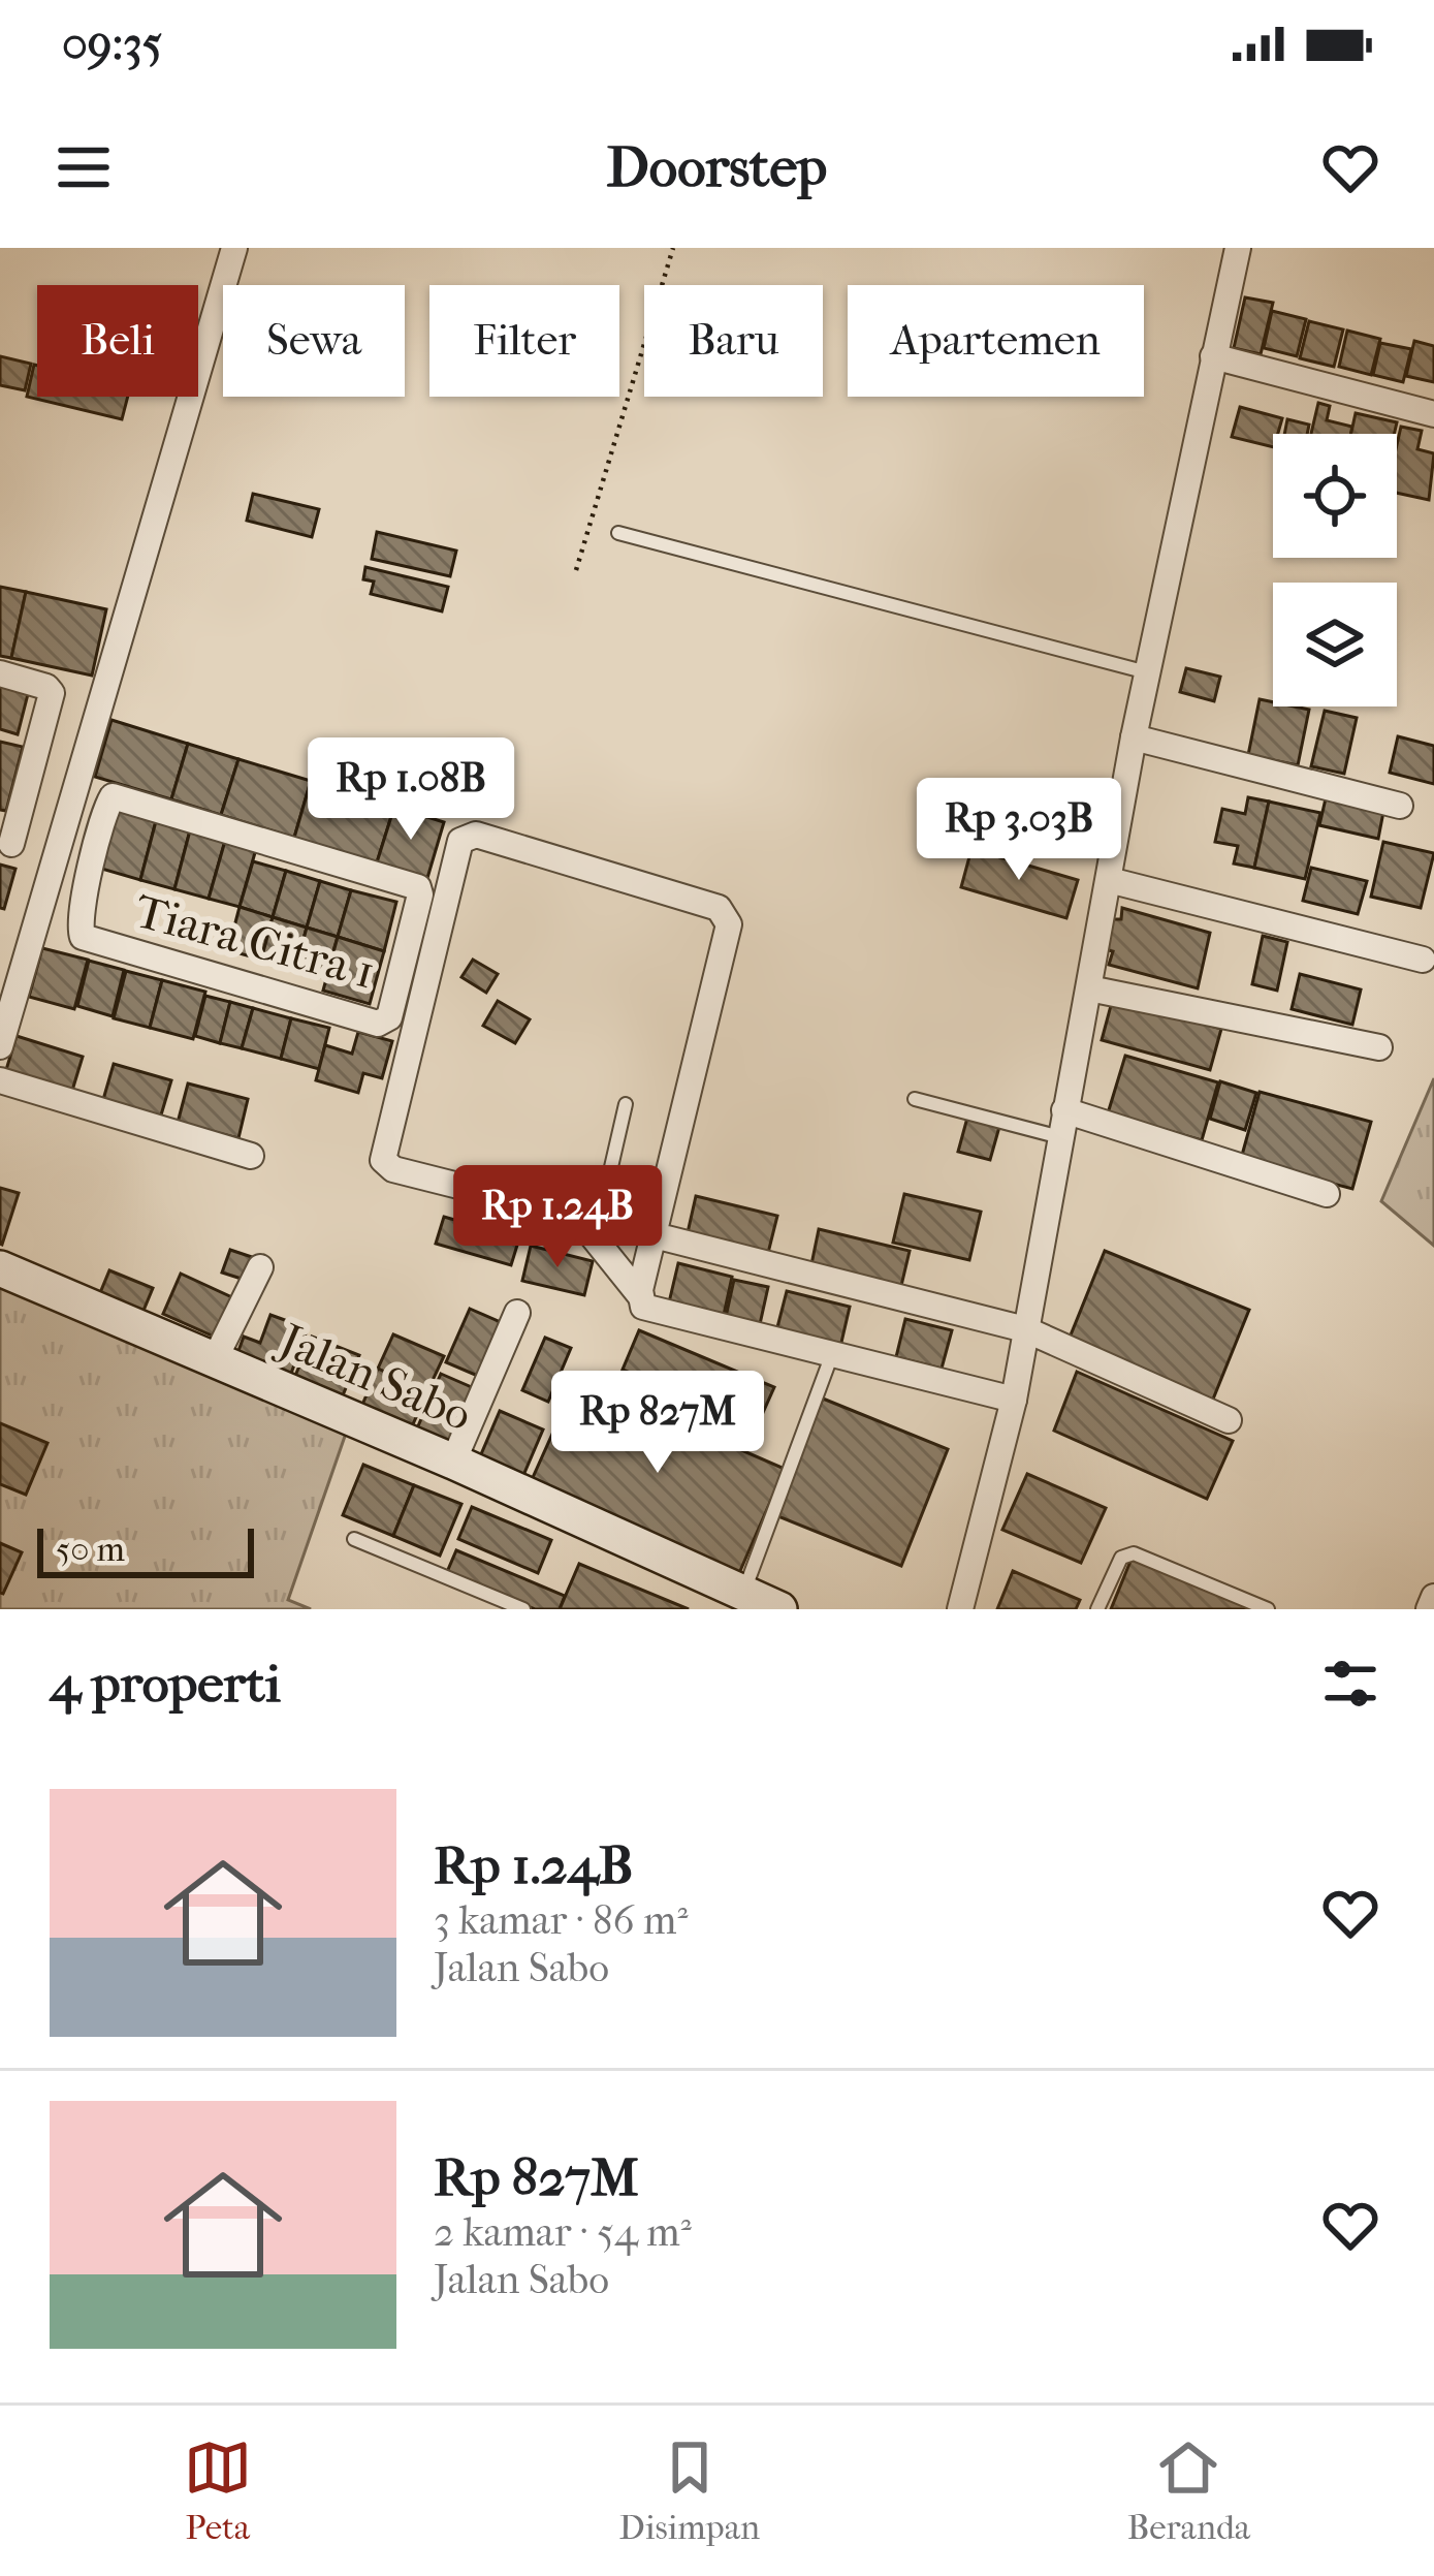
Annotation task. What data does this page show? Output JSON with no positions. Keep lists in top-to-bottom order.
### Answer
{
  "streets": {
    "street": ["Tiara Citra 1", "Jalan Sabo"]
  },
  "scale_bar": "50 m",
  "page": {
    "status": "09:35",
    "header": "Doorstep",
    "chip": [
      "Beli",
      "Sewa",
      "Filter",
      "Baru",
      "Apartemen"
    ],
    "price": [
      "Rp 1.08B",
      "Rp 3.03B",
      "Rp 1.24B",
      "Rp 827M"
    ],
    "scale": "50 m",
    "heading": "4 properti",
    "list": [
      {
        "name": "Rp 1.24B",
        "note": "3 kamar · 86 m² · Jalan Sabo"
      },
      {
        "name": "Rp 827M",
        "note": "2 kamar · 54 m² · Jalan Sabo"
      }
    ],
    "tabs": ["Peta", "Disimpan", "Beranda"]
  }
}
